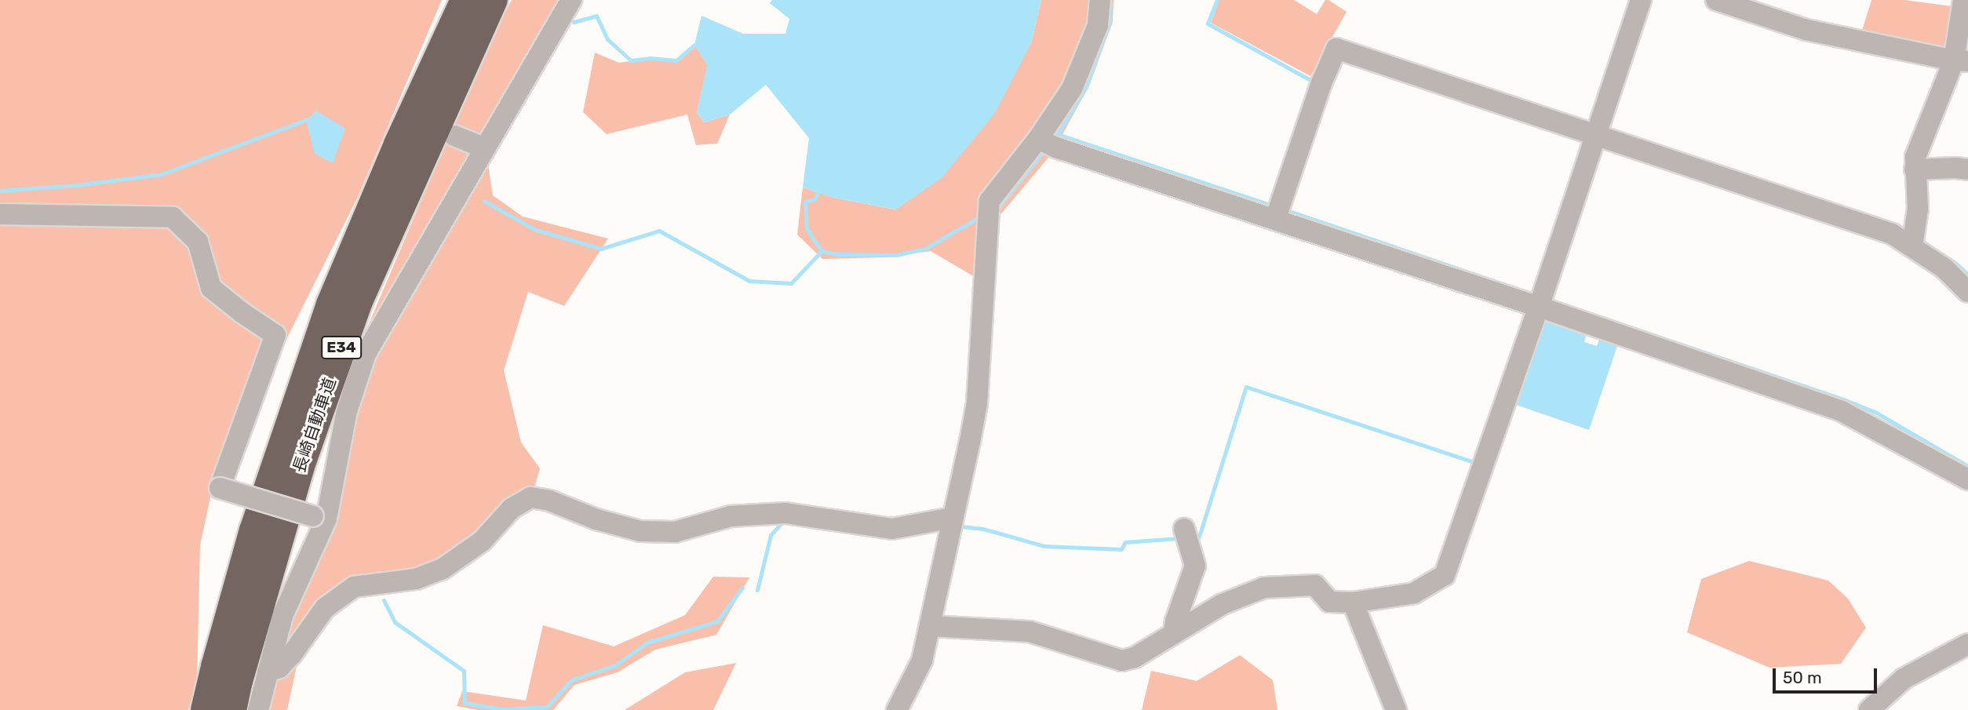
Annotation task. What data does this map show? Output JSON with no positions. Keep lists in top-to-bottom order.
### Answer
{
  "streets": {
    "highway": ["E34", "長崎自動車道"]
  },
  "scale_bar": "50 m"
}
